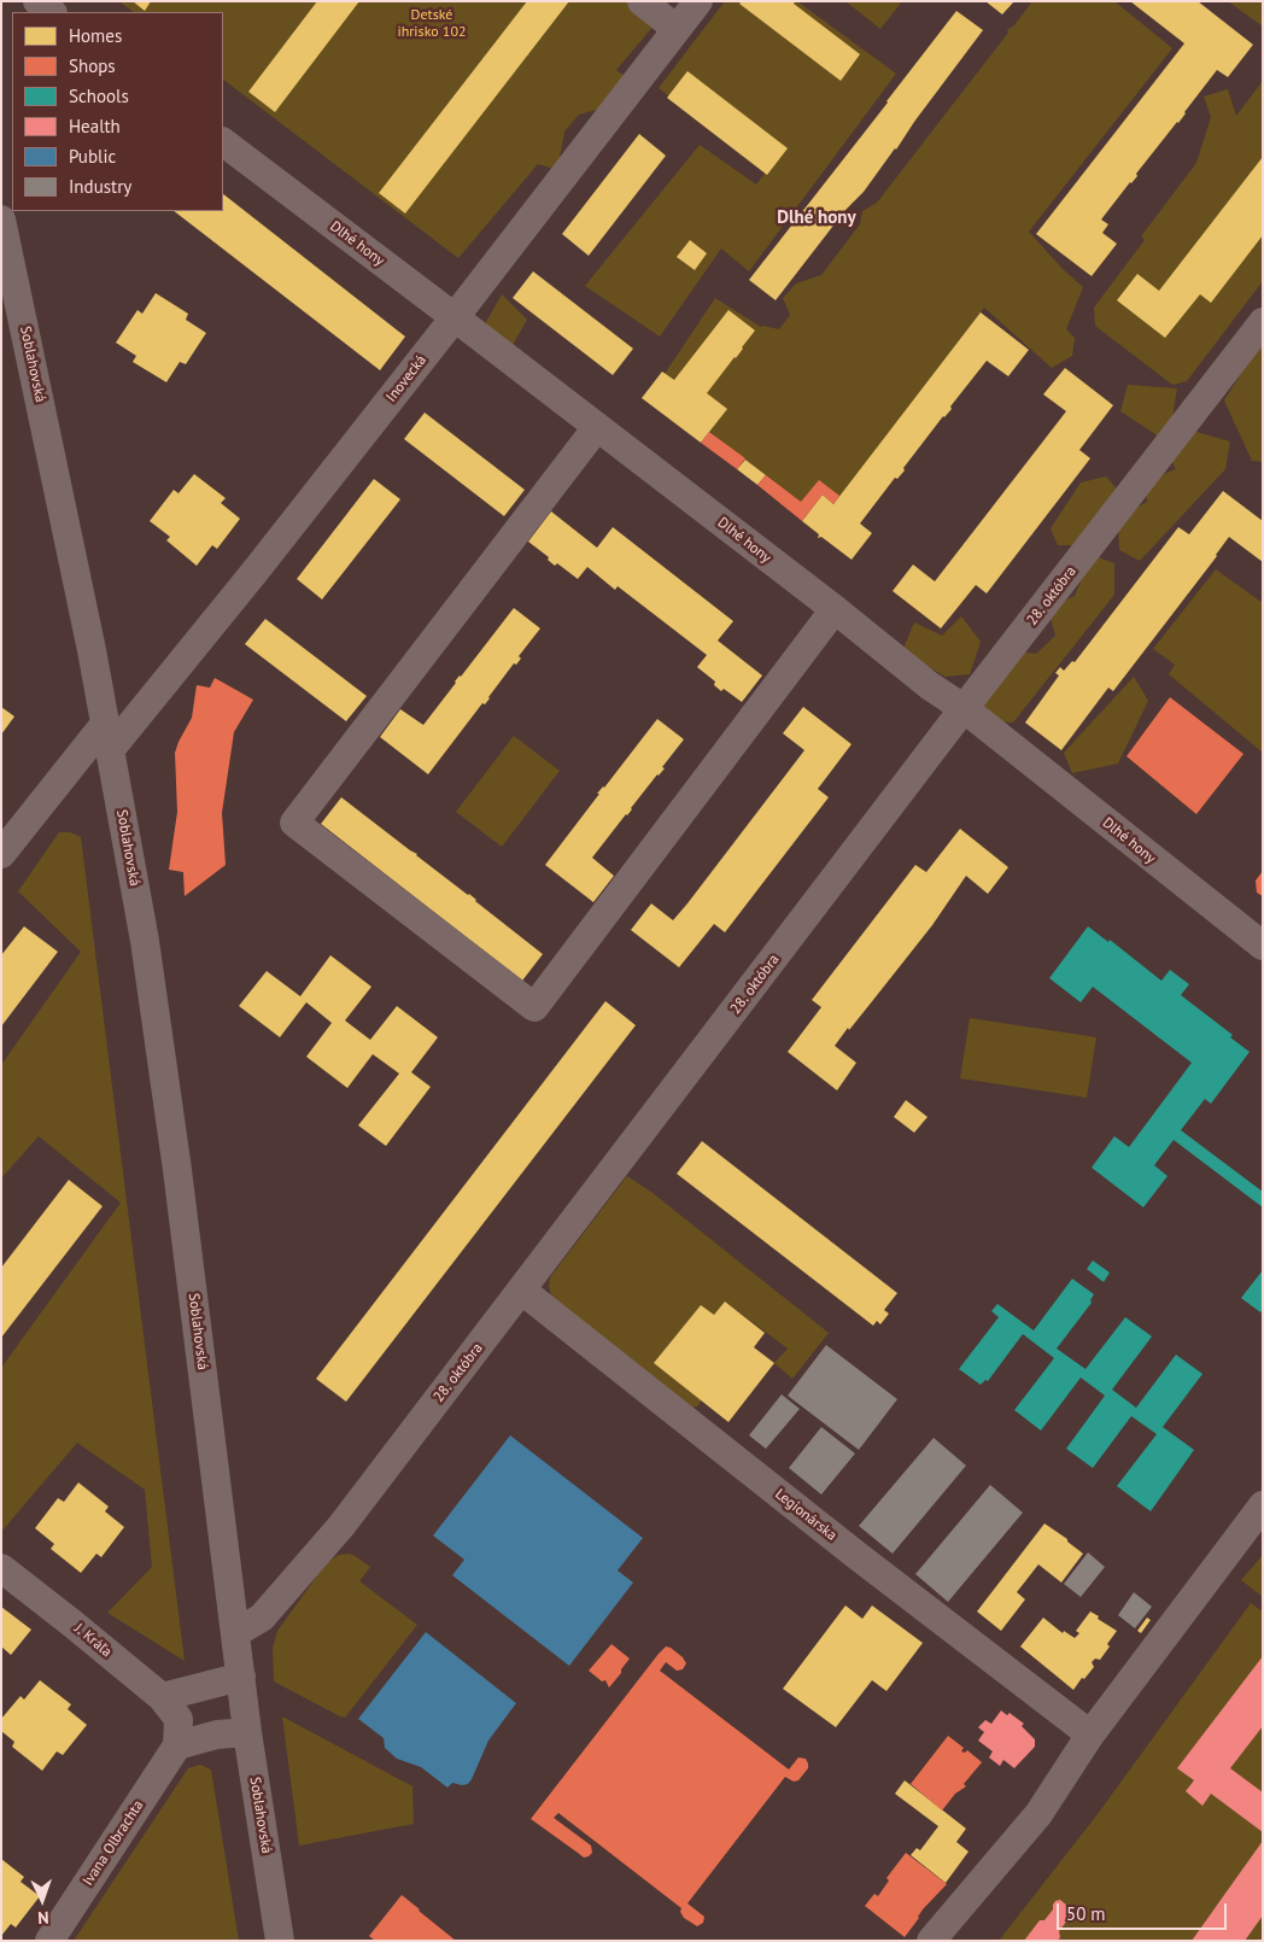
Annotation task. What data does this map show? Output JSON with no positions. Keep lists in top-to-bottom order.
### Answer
{
  "streets": {
    "street": [
      "Dlhé hony",
      "Soblahovská",
      "Inovecká",
      "28. októbra",
      "Legionárska",
      "J. Kráľa",
      "Ivana Olbrachta"
    ]
  },
  "crossings": [
    ["Dlhé hony", "Inovecká"],
    ["Dlhé hony", "28. októbra"],
    ["Soblahovská", "Inovecká"],
    ["Soblahovská", "28. októbra"],
    ["28. októbra", "Legionárska"],
    ["J. Kráľa", "Ivana Olbrachta"]
  ],
  "districts": ["Dlhé hony"],
  "parks": ["Detské ihrisko 102"],
  "legend": [
    "Homes",
    "Shops",
    "Schools",
    "Health",
    "Public",
    "Industry"
  ],
  "scale_bar": "50 m",
  "north": "bottom"
}
